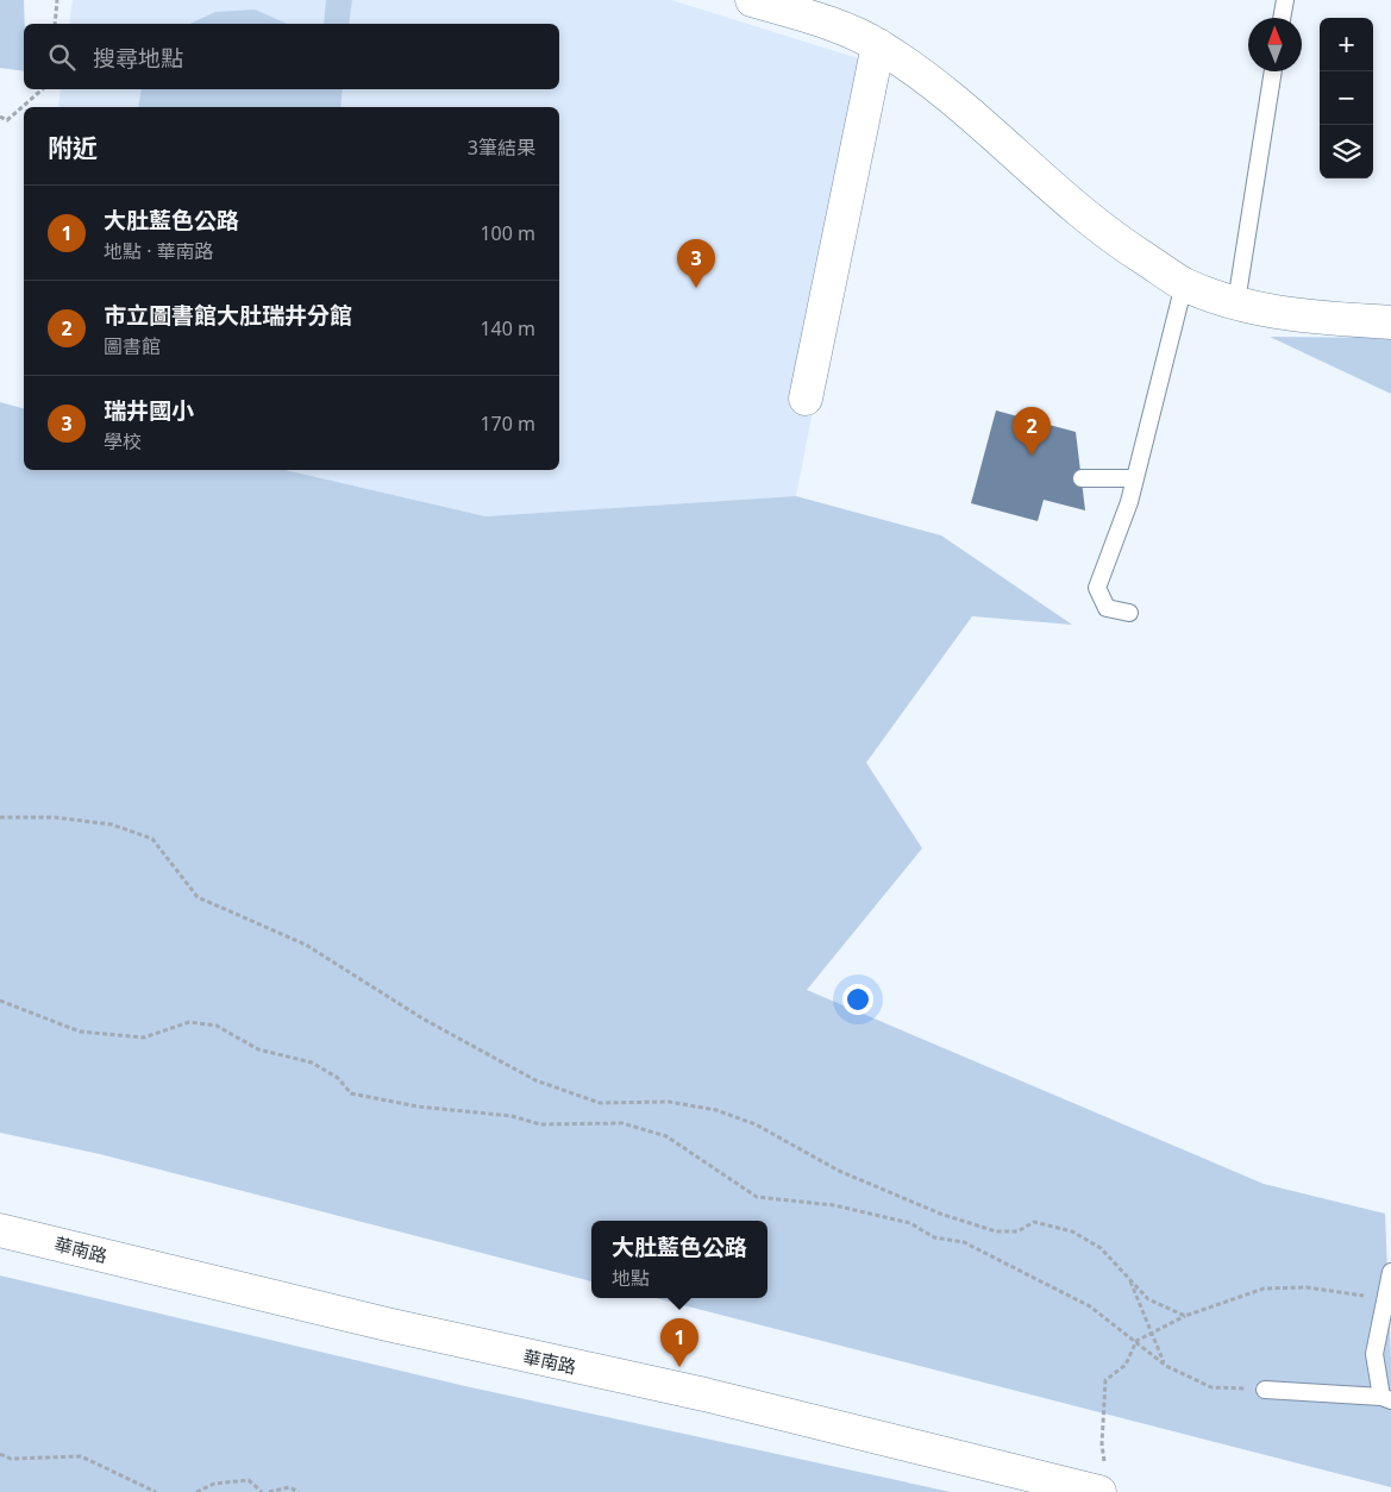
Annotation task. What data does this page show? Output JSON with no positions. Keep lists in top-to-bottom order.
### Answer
{
  "streets": {
    "street": ["華南路"]
  },
  "north": "top",
  "page": {
    "map_buttons": ["+", "−"],
    "search": "搜尋地點",
    "heading": ["附近", "3筆結果"],
    "list": [
      {
        "mark": "1",
        "name": "大肚藍色公路",
        "note": "地點 · 華南路",
        "value": "100 m"
      },
      {
        "mark": "2",
        "name": "市立圖書館大肚瑞井分館",
        "note": "圖書館",
        "value": "140 m"
      },
      {
        "mark": "3",
        "name": "瑞井國小",
        "note": "學校",
        "value": "170 m"
      }
    ],
    "pins": ["3", "2", "1"],
    "popup": ["大肚藍色公路", "地點"]
  }
}
